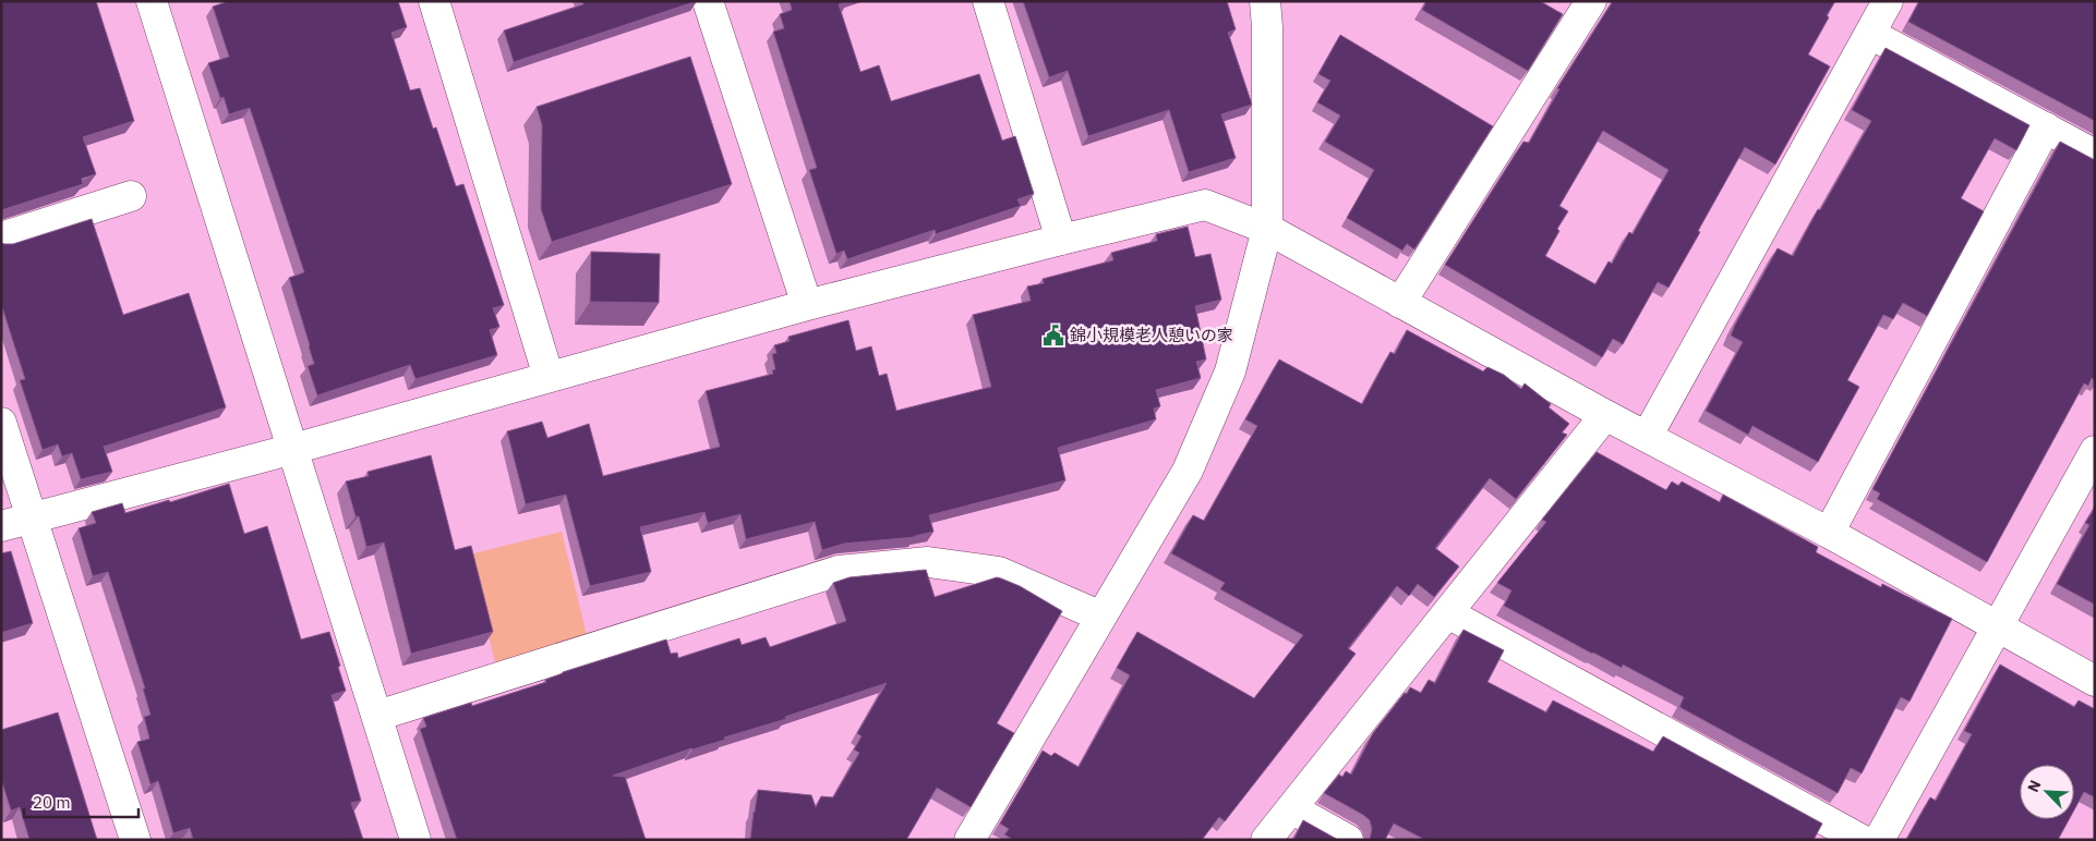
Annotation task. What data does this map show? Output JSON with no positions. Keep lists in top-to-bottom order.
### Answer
{
  "places": {
    "public building": ["錦小規模老人憩いの家"]
  },
  "scale_bar": "20 m",
  "north": "top left"
}
